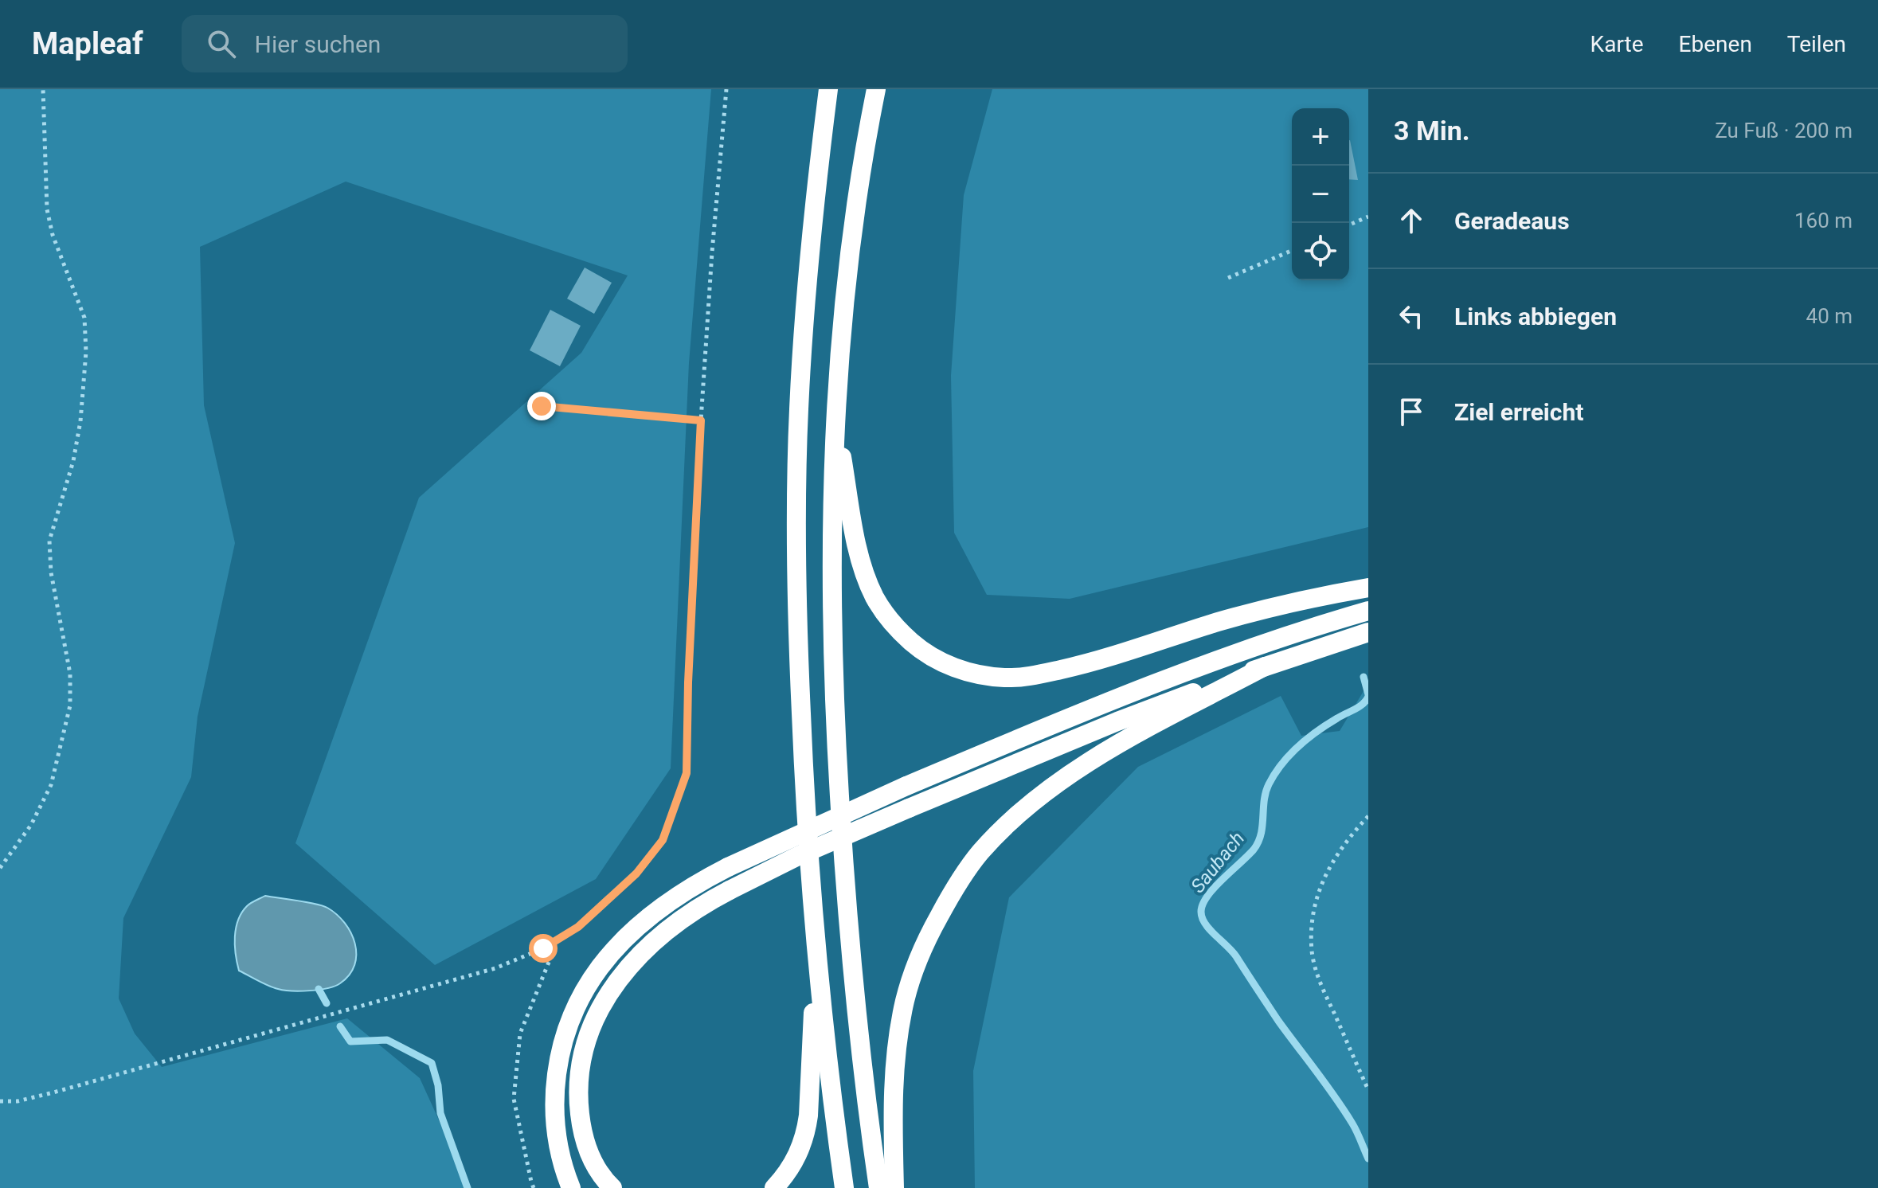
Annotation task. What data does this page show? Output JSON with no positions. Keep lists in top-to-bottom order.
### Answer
{
  "water": ["Saubach"],
  "page": {
    "header": "Mapleaf",
    "search": "Hier suchen",
    "nav": ["Karte", "Ebenen", "Teilen"],
    "heading": ["3 Min.", "Zu Fuß · 200 m"],
    "map_buttons": ["+", "−"],
    "list": [
      ["Geradeaus", "160 m"],
      ["Links abbiegen", "40 m"],
      "Ziel erreicht"
    ]
  }
}
